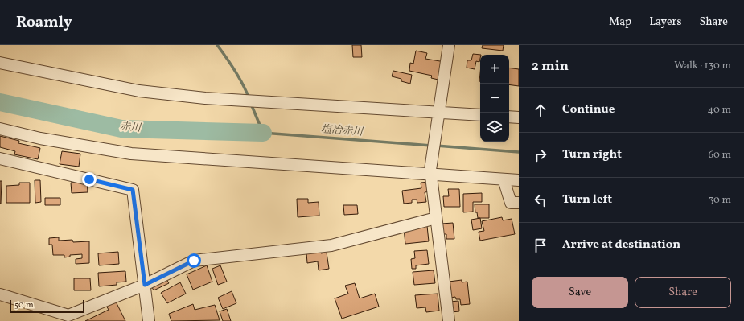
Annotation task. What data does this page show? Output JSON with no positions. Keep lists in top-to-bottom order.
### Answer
{
  "water": ["赤川", "塩冶赤川"],
  "scale_bar": "50 m",
  "page": {
    "header": "Roamly",
    "nav": ["Map", "Layers", "Share"],
    "heading": ["2 min", "Walk · 130 m"],
    "map_buttons": ["+", "−"],
    "list": [
      ["Continue", "40 m"],
      ["Turn right", "60 m"],
      ["Turn left", "30 m"],
      "Arrive at destination"
    ],
    "buttons": ["Save", "Share"],
    "scale": "50 m"
  }
}
